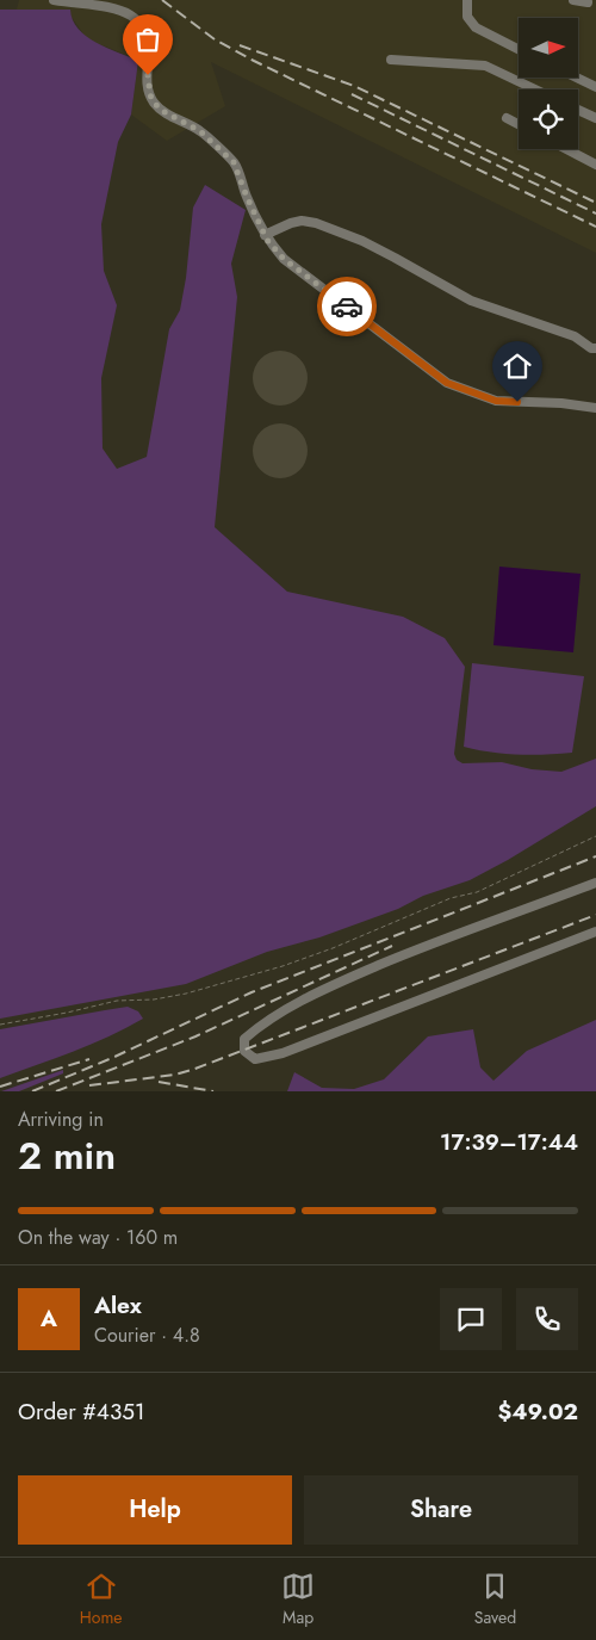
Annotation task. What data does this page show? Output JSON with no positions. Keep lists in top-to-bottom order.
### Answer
{
  "north": "right",
  "page": {
    "heading": ["2 min", "Arriving in", "17:39–17:44"],
    "panel": [
      "Alex",
      "Courier · 4.8",
      "Order #4351",
      "$49.02"
    ],
    "bar": "On the way · 160 m",
    "round": "A",
    "buttons": ["Help", "Share"],
    "tabs": ["Home", "Map", "Saved"]
  }
}
